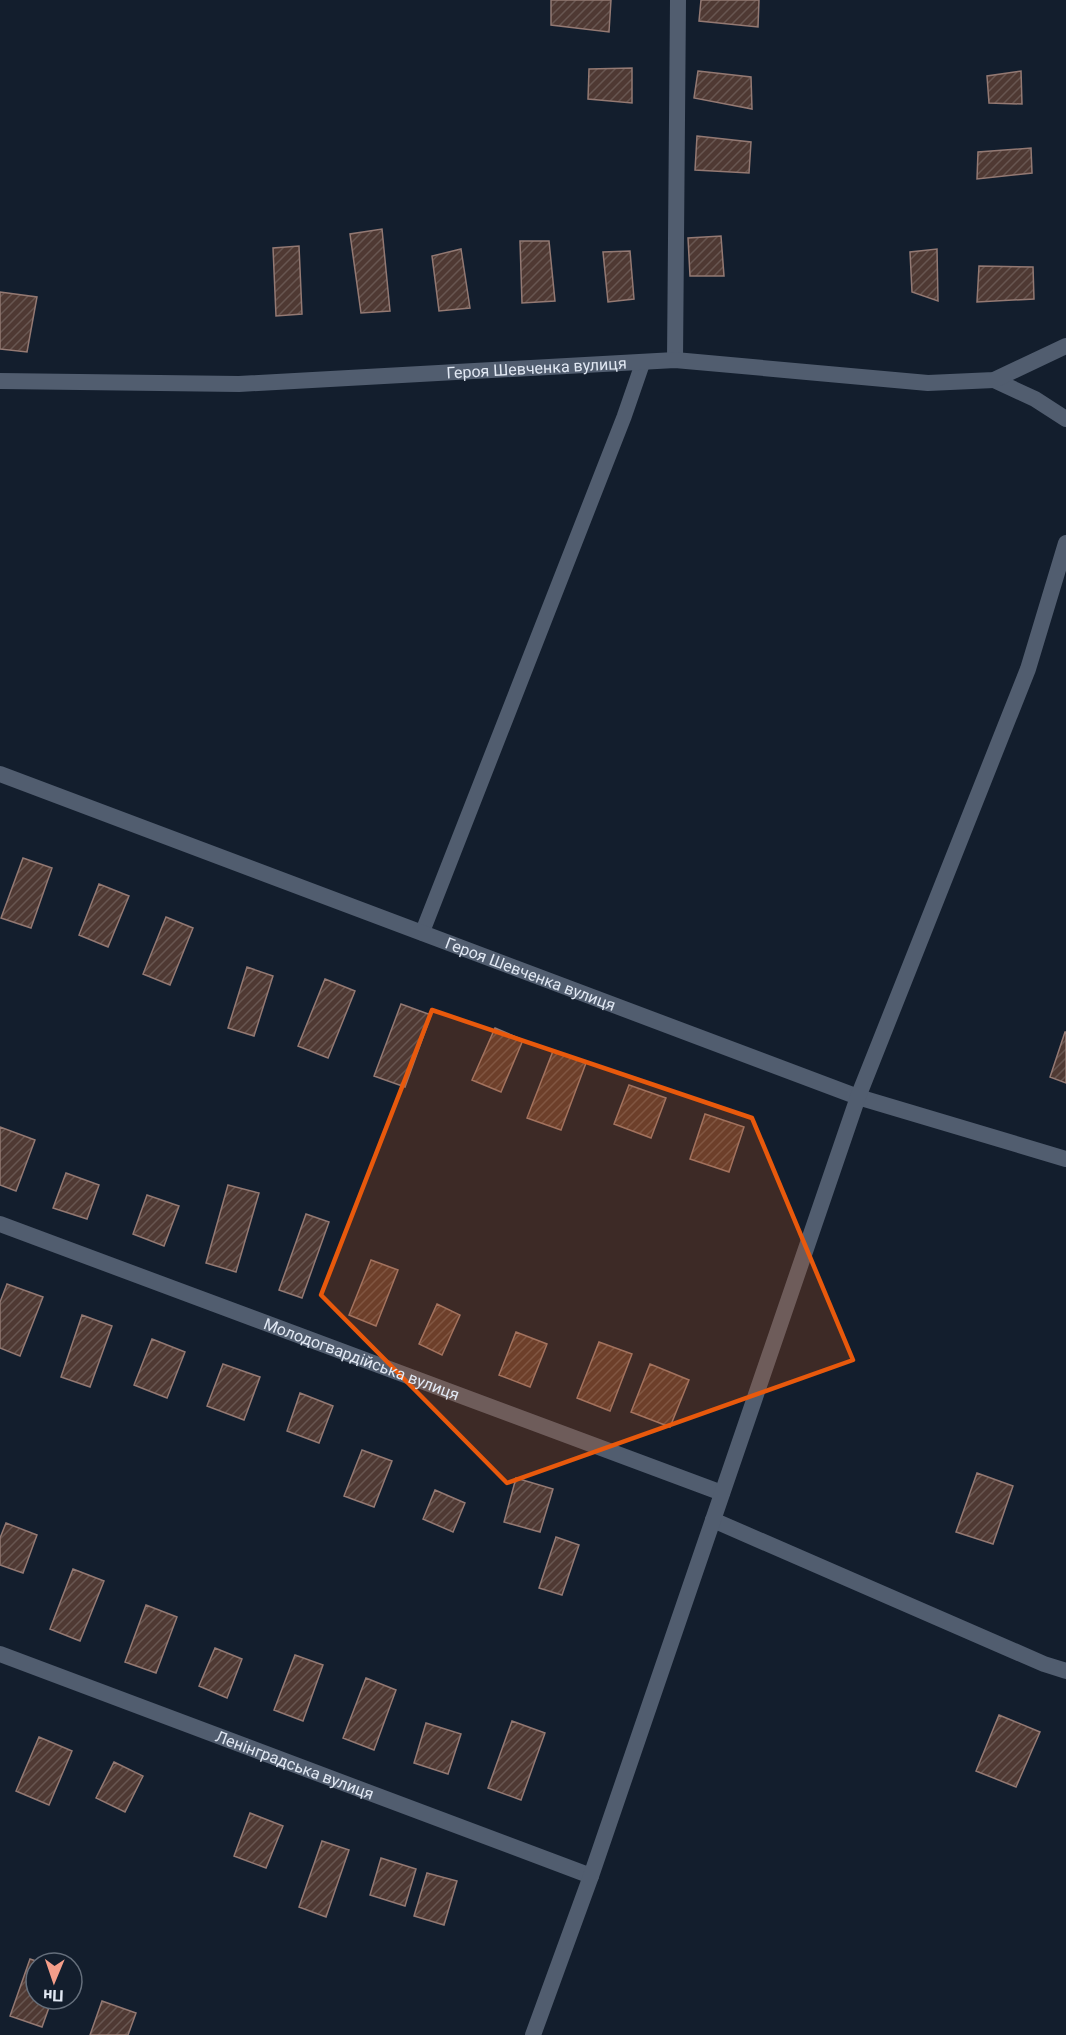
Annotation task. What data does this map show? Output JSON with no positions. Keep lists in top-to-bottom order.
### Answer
{
  "streets": {
    "street": ["Героя Шевченка вулиця", "Молодогвардійська вулиця", "Ленінградська вулиця"]
  },
  "north": "bottom"
}
